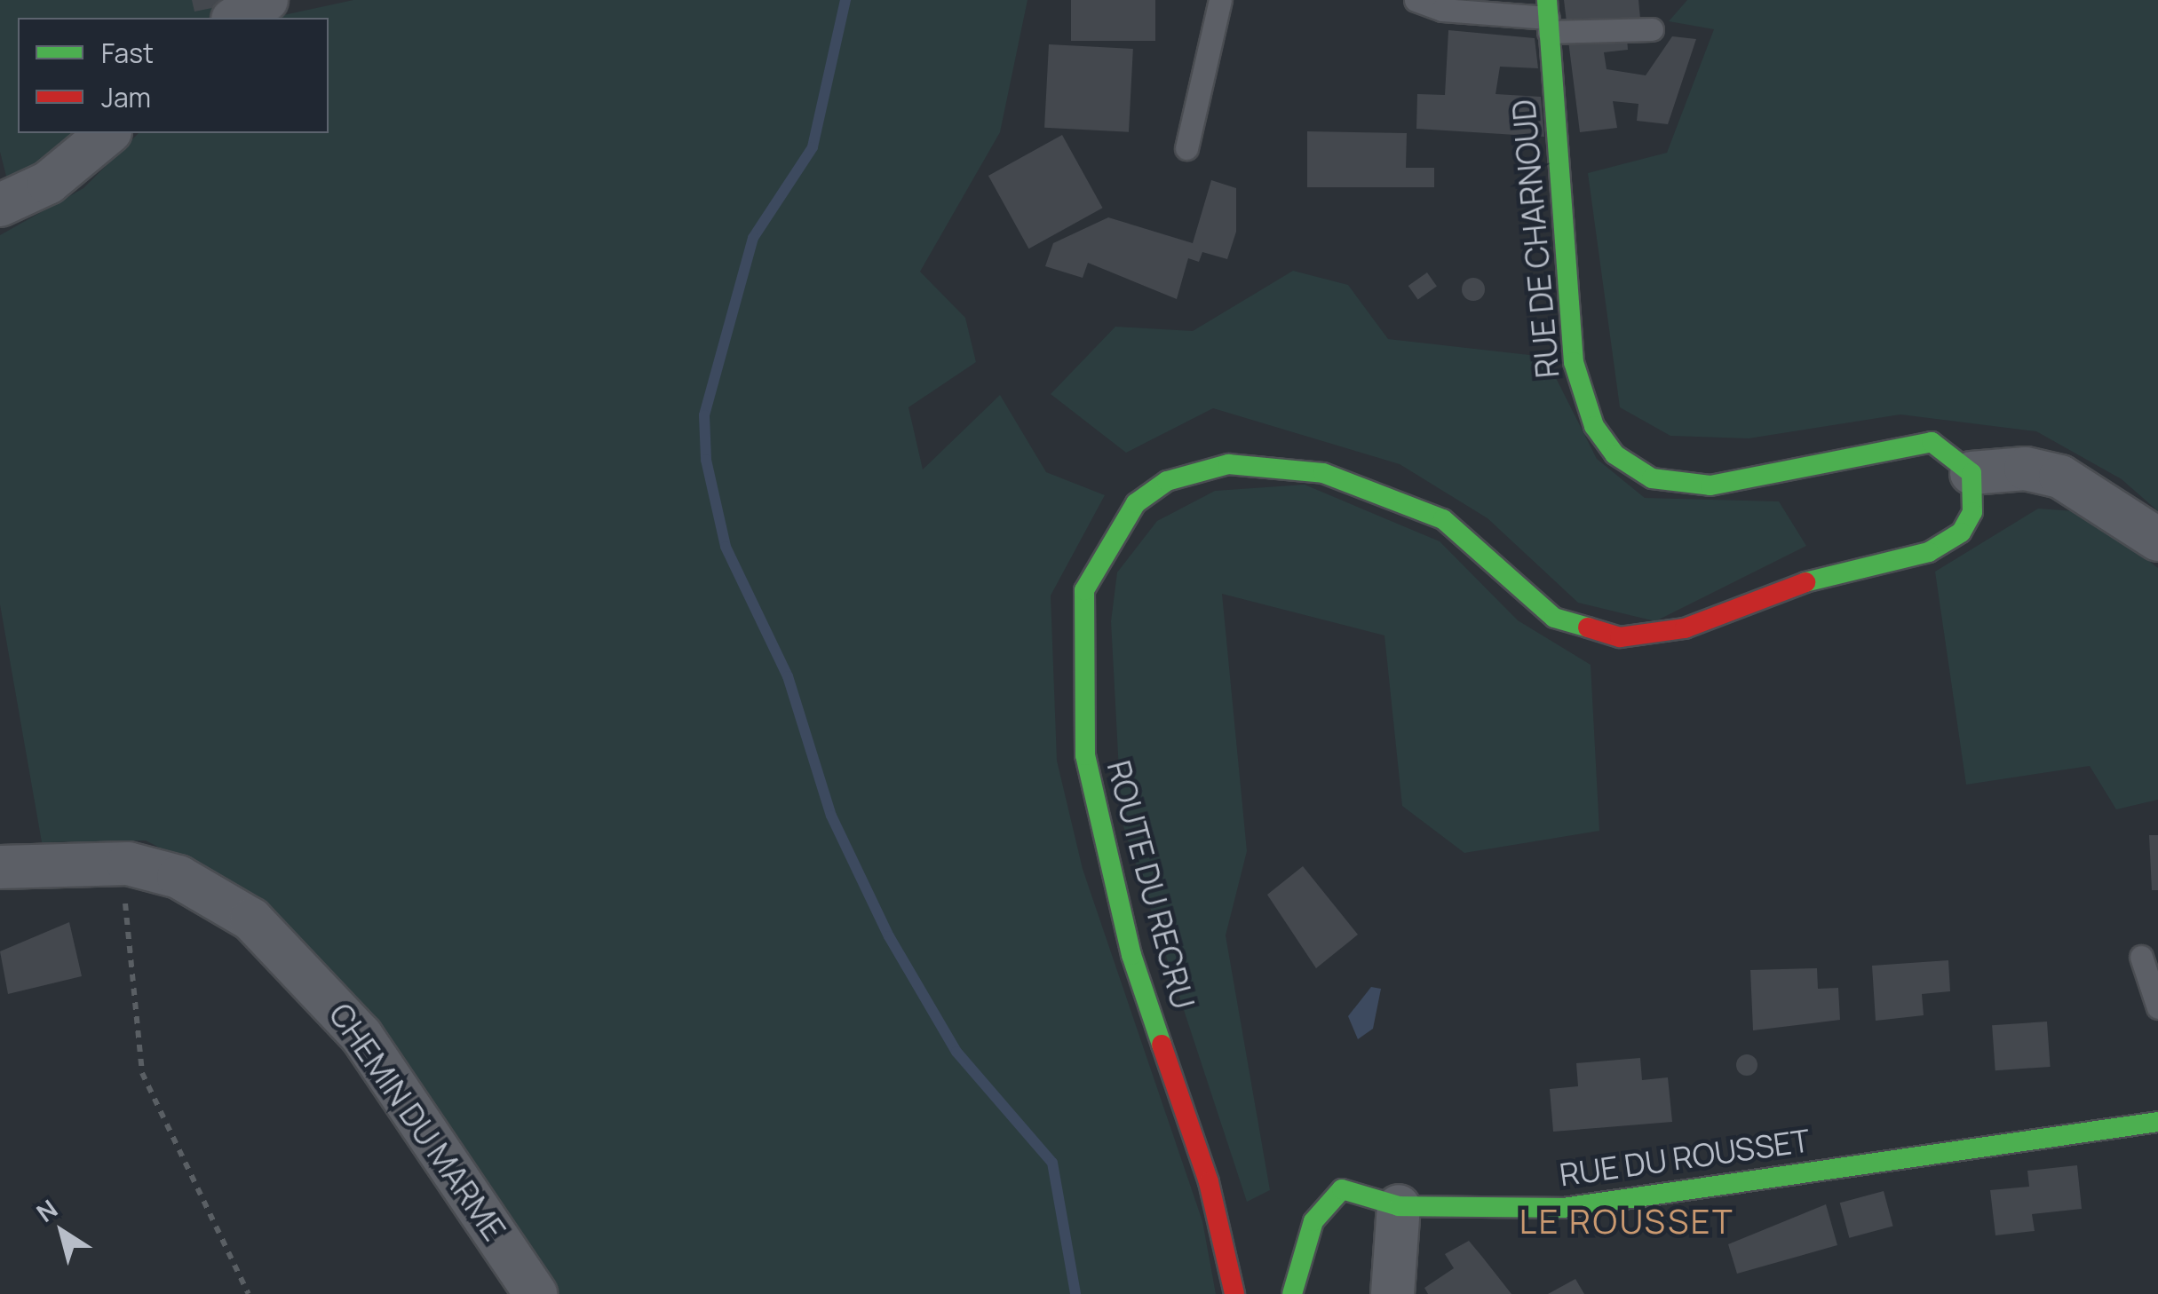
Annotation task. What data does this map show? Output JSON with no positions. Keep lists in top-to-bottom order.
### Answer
{
  "streets": {
    "street": [
      "RUE DE CHARNOUD",
      "ROUTE DU RECRU",
      "CHEMIN DU MARME",
      "RUE DU ROUSSET"
    ]
  },
  "crossings": [
    ["RUE DE CHARNOUD", "ROUTE DU RECRU"]
  ],
  "districts": ["LE ROUSSET"],
  "legend": ["Fast", "Jam"],
  "north": "top left"
}
